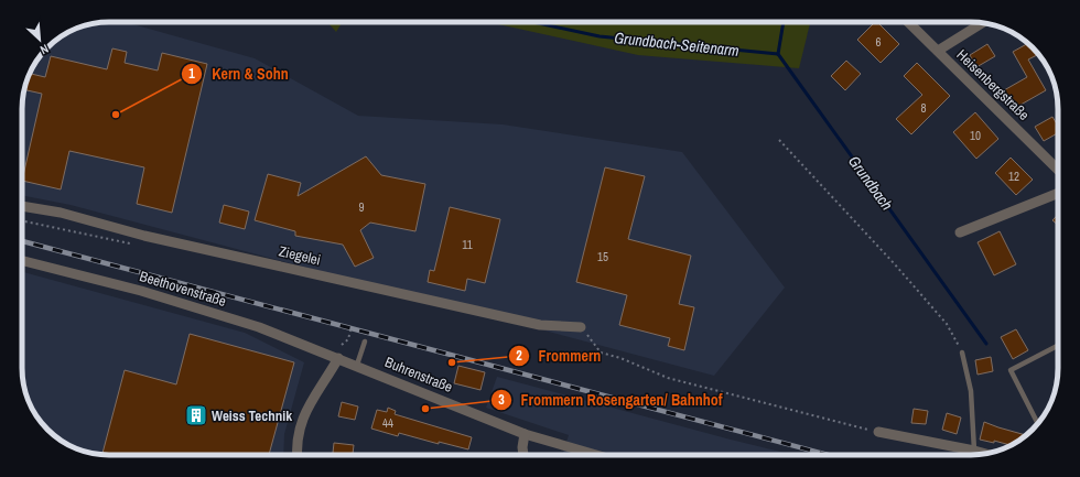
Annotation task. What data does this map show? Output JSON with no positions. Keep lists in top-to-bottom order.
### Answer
{
  "streets": {
    "street": [
      "Heisenbergstraße",
      "Ziegelei",
      "Beethovenstraße",
      "Buhrenstraße"
    ]
  },
  "crossings": [
    ["Beethovenstraße", "Buhrenstraße"]
  ],
  "water": ["Grundbach-Seitenarm", "Grundbach"],
  "places": {
    "other": ["Kern & Sohn", "Frommern", "Frommern Rosengarten/ Bahnhof"],
    "building": ["Weiss Technik"]
  },
  "house_numbers": [
    "6",
    "8",
    "10",
    "12",
    "9",
    "11",
    "15",
    "44"
  ],
  "north": "bottom right"
}
